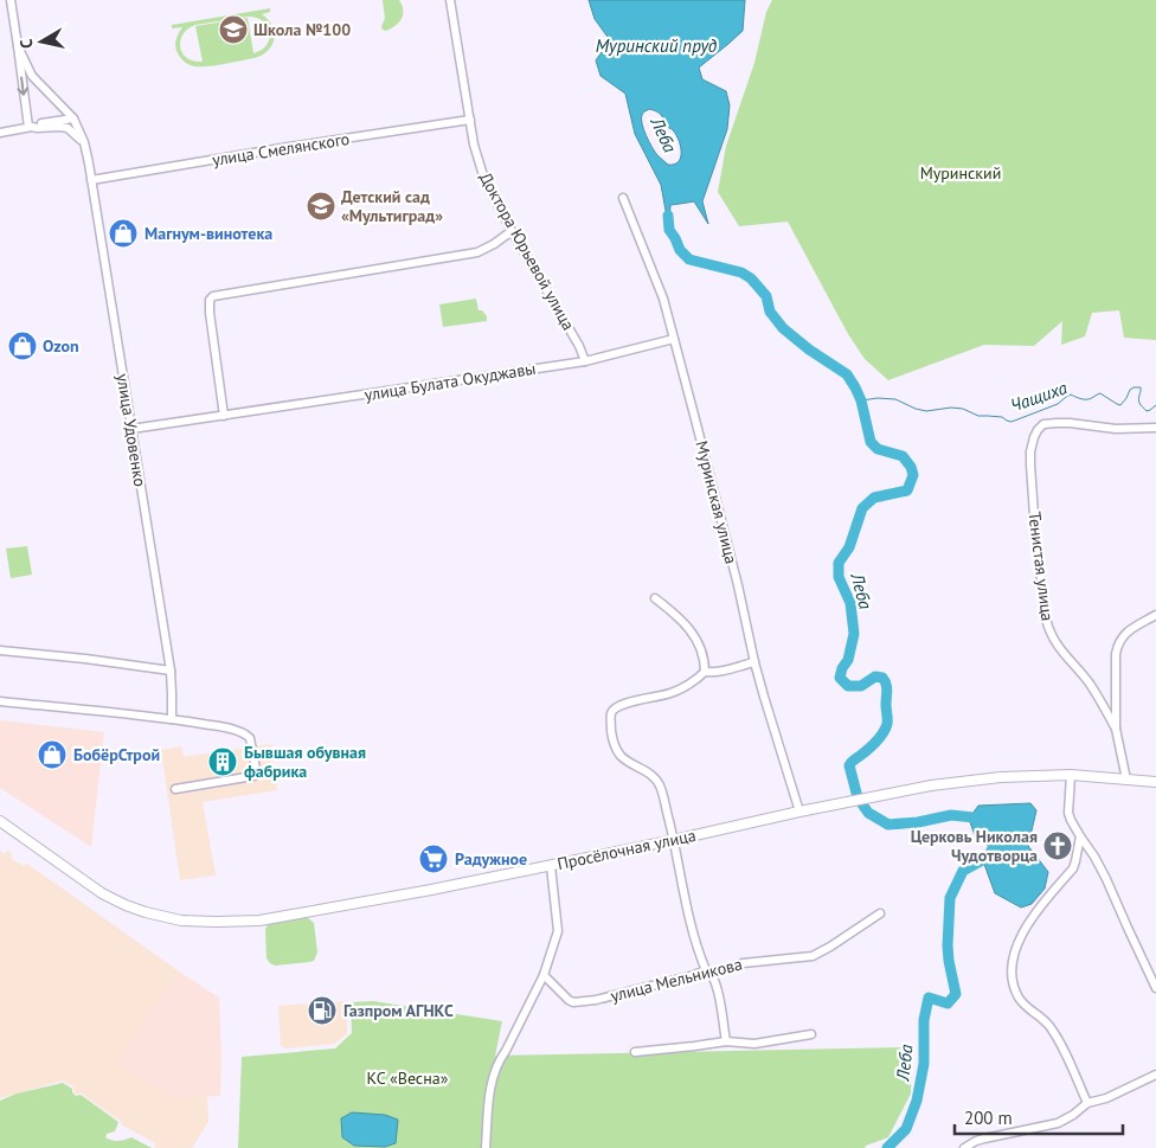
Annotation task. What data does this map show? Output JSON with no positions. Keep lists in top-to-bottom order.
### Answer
{
  "streets": {
    "main road": ["Просёлочная улица"],
    "street": [
      "улица Смелянского",
      "Доктора Юрьевой улица",
      "улица Булата Окуджавы",
      "улица Удовенко",
      "Муринская улица",
      "Тенистая улица",
      "улица Мельникова"
    ]
  },
  "crossings": [
    ["улица Смелянского", "Доктора Юрьевой улица"],
    ["улица Смелянского", "улица Удовенко"],
    ["Доктора Юрьевой улица", "улица Булата Окуджавы"],
    ["улица Булата Окуджавы", "улица Удовенко"],
    ["улица Булата Окуджавы", "Муринская улица"],
    ["Муринская улица", "Просёлочная улица"]
  ],
  "water": ["Муринский пруд", "Леба", "Чащиха"],
  "parks": ["Муринский", "КС «Весна»"],
  "places": {
    "school or university": ["Школа №100", "Детский сад «Мультиград»"],
    "shop": ["Магнум-винотека", "Ozon", "БобёрСтрой"],
    "building": ["Бывшая обувная фабрика"],
    "church": ["Церковь Николая Чудотворца"],
    "supermarket": ["Радужное"],
    "fuel station": ["Газпром АГНКС"]
  },
  "scale_bar": "200 m",
  "north": "left"
}
